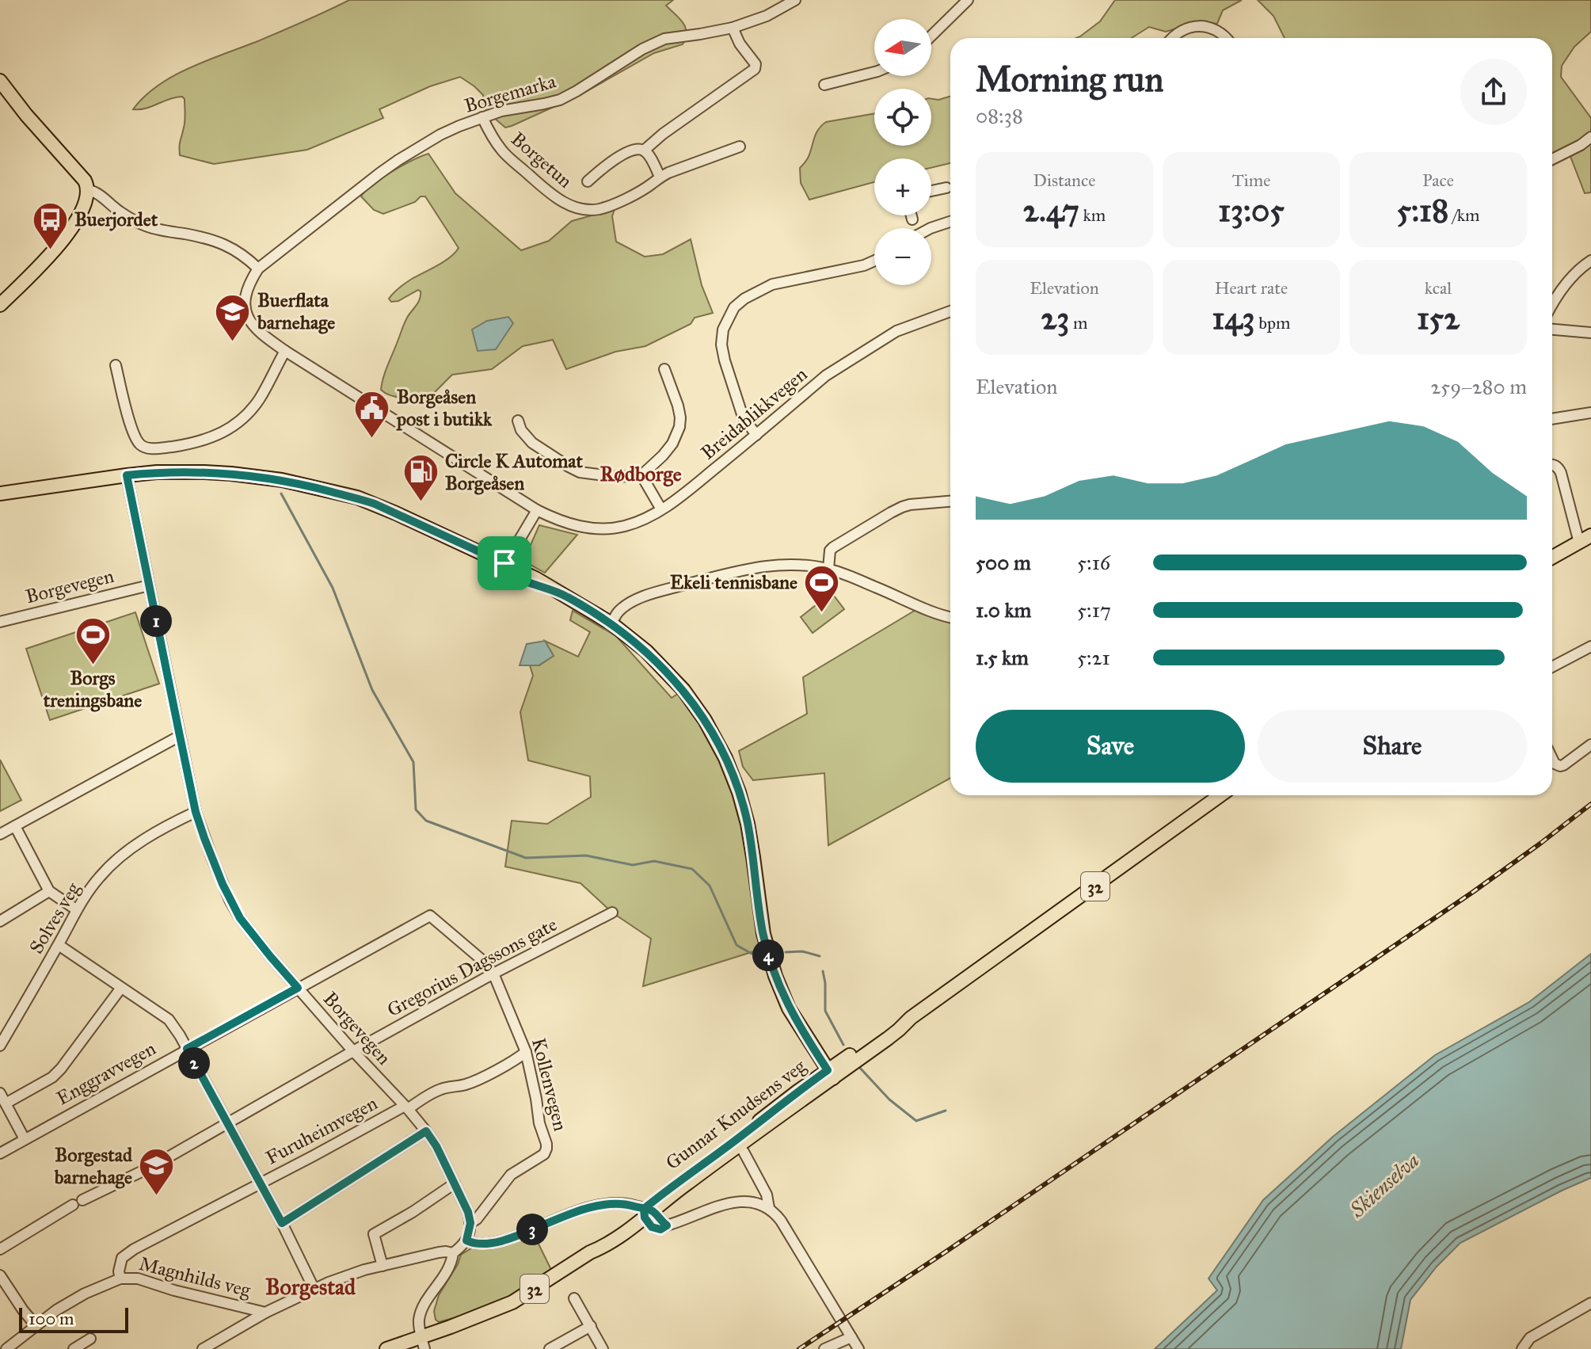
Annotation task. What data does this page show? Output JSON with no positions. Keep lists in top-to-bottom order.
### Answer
{
  "streets": {
    "main road": ["32", "Gunnar Knudsens veg"],
    "street": [
      "Borgemarka",
      "Borgetun",
      "Breidablikkvegen",
      "Borgevegen",
      "Solves veg",
      "Gregorius Dagssons gate",
      "Enggravvegen",
      "Kollenvegen",
      "Furuheimvegen",
      "Magnhilds veg"
    ]
  },
  "crossings": [
    ["Borgemarka", "Borgetun"],
    ["Borgemarka", "Breidablikkvegen"],
    ["Borgevegen", "Solves veg"],
    ["Borgevegen", "Gregorius Dagssons gate"],
    ["Borgevegen", "Enggravvegen"],
    ["Borgevegen", "Kollenvegen"],
    ["Borgevegen", "Furuheimvegen"],
    ["Gregorius Dagssons gate", "Kollenvegen"],
    ["Enggravvegen", "Kollenvegen"],
    ["Kollenvegen", "Furuheimvegen"],
    ["Furuheimvegen", "Magnhilds veg"]
  ],
  "districts": ["Rødborge", "Borgestad"],
  "water": ["Skienselva"],
  "places": {
    "bus stop": ["Buerjordet"],
    "school or university": ["Buerflata barnehage", "Borgestad barnehage"],
    "public building": ["Borgeåsen post i butikk"],
    "fuel station": ["Circle K Automat Borgeåsen"],
    "sports": ["Ekeli tennisbane", "Borgs treningsbane"]
  },
  "scale_bar": "100 m",
  "north": "left",
  "page": {
    "map_buttons": ["+", "−"],
    "heading": ["Morning run", "08:38"],
    "stats": [
      ["Distance", "2.47 km"],
      ["Time", "13:05"],
      ["Pace", "5:18 /km"],
      ["Elevation", "23 m"],
      ["Heart rate", "143 bpm"],
      ["kcal", "152"]
    ],
    "chart": ["Elevation", "259–280 m"],
    "list": [
      {
        "name": "500 m",
        "note": "5:16"
      },
      {
        "name": "1.0 km",
        "note": "5:17"
      },
      {
        "name": "1.5 km",
        "note": "5:21"
      }
    ],
    "pins": [
      "1",
      "4",
      "2",
      "3"
    ],
    "buttons": ["Save", "Share"],
    "scale": "100 m"
  }
}
